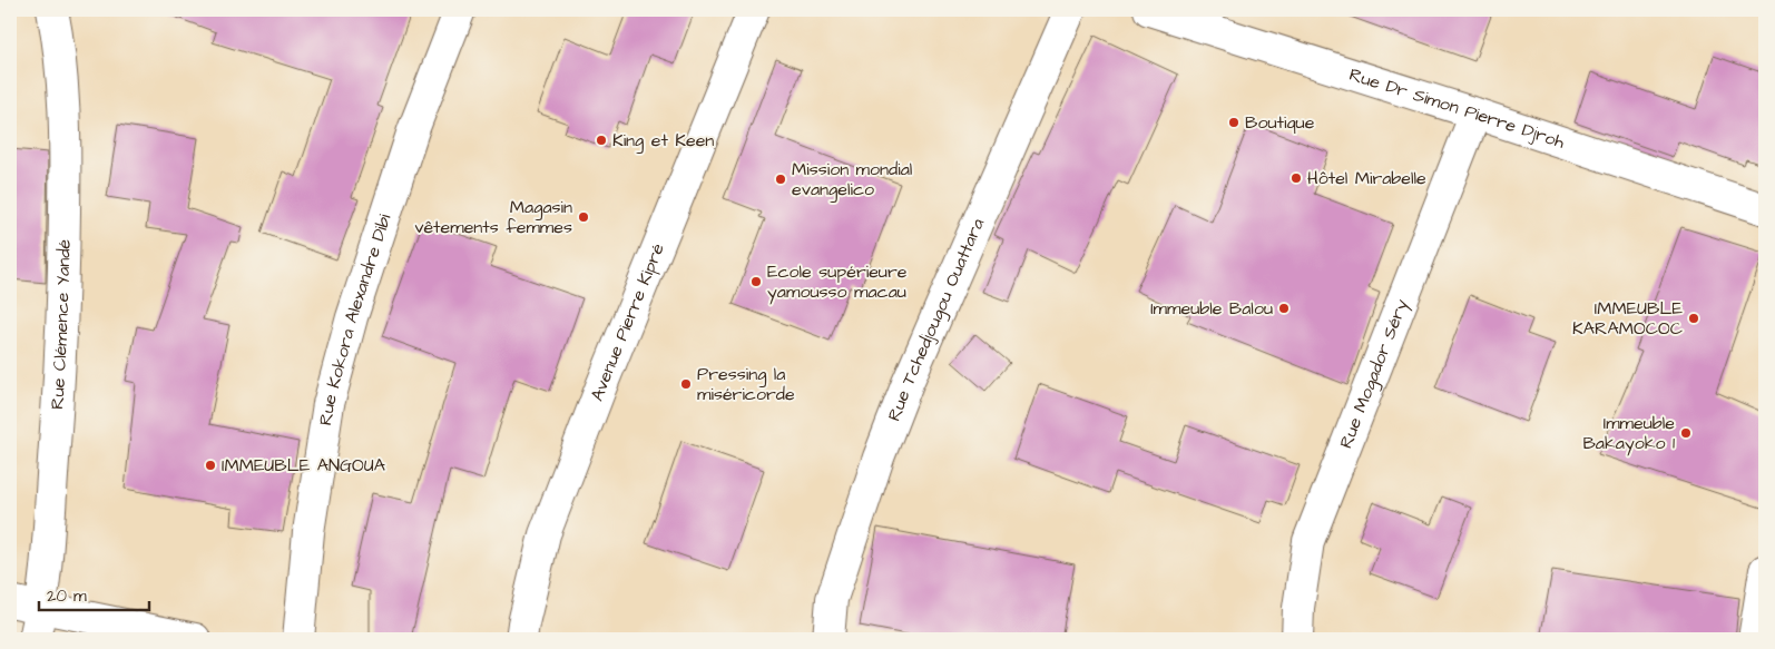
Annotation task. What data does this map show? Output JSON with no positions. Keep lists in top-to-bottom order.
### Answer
{
  "streets": {
    "street": [
      "Rue Dr Simon Pierre Djroh",
      "Rue Kokora Alexandre Dibi",
      "Rue Tchedjougou Ouattara",
      "Avenue Pierre Kipré",
      "Rue Clémence Yandé",
      "Rue Mogador Séry"
    ]
  },
  "crossings": [
    ["Rue Dr Simon Pierre Djroh", "Rue Mogador Séry"]
  ],
  "places": [
    "Boutique",
    "King et Keen",
    "Hôtel Mirabelle",
    "Mission mondial evangelico",
    "Magasin vêtements femmes",
    "Ecole supérieure yamousso macau",
    "Immeuble Balou",
    "IMMEUBLE KARAMOCOC",
    "Pressing la miséricorde",
    "Immeuble Bakayoko 1",
    "IMMEUBLE ANGOUA"
  ],
  "scale_bar": "20 m"
}
